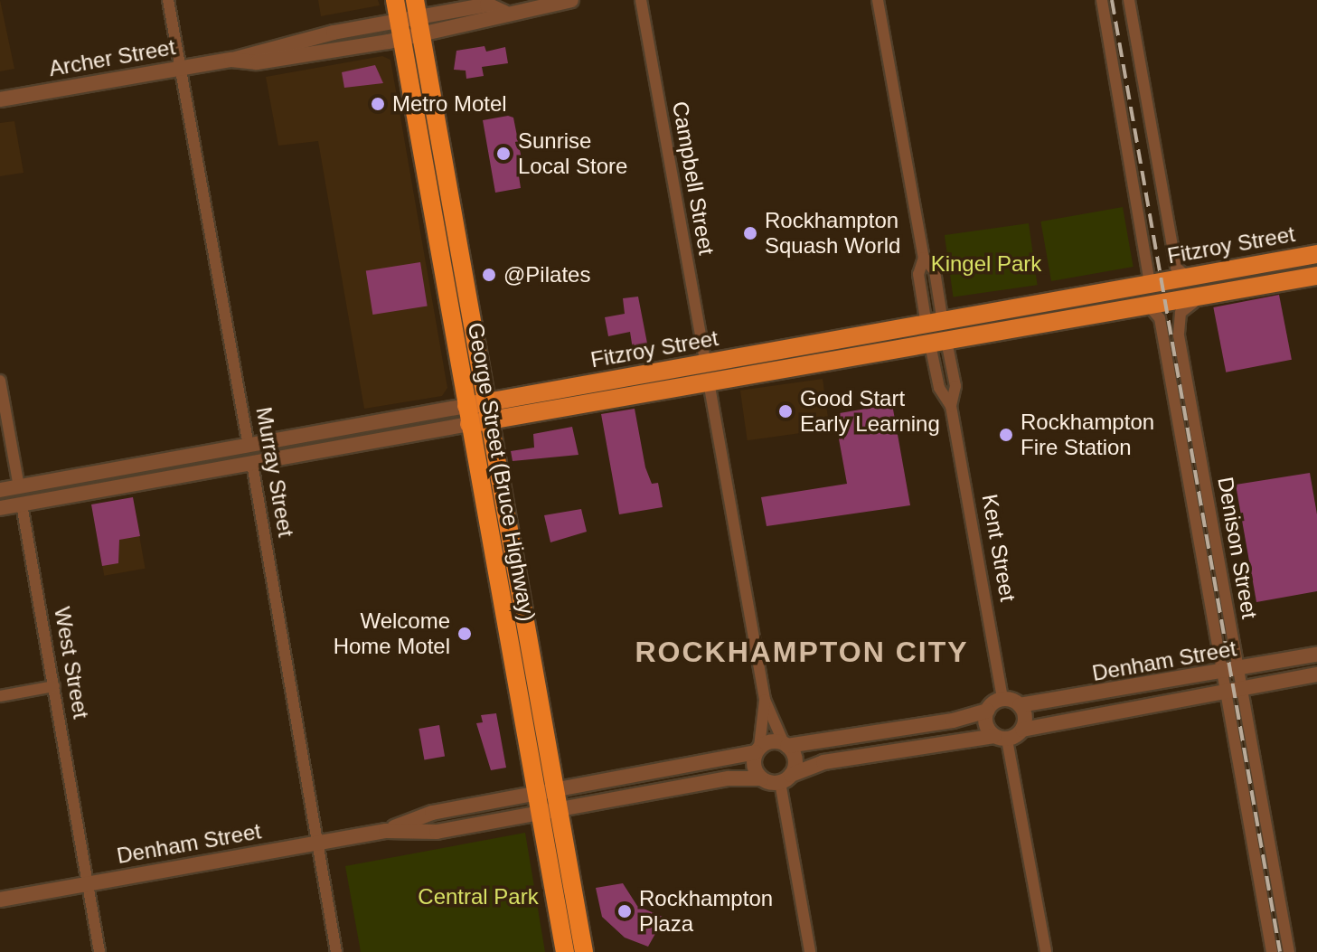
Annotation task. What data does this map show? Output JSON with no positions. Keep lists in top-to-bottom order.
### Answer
{
  "streets": {
    "highway": ["George Street (Bruce Highway)"],
    "main road": ["Fitzroy Street", "Kent Street"],
    "street": [
      "Archer Street",
      "Campbell Street",
      "Murray Street",
      "Denison Street",
      "Denham Street",
      "West Street"
    ]
  },
  "crossings": [
    ["Archer Street", "Murray Street"],
    ["Archer Street", "George Street (Bruce Highway)"],
    ["Campbell Street", "Fitzroy Street"],
    ["Campbell Street", "Denham Street"],
    ["Fitzroy Street", "Murray Street"],
    ["Fitzroy Street", "George Street (Bruce Highway)"],
    ["Fitzroy Street", "Kent Street"],
    ["Fitzroy Street", "Denison Street"],
    ["Fitzroy Street", "West Street"],
    ["Murray Street", "Denham Street"],
    ["George Street (Bruce Highway)", "Denham Street"],
    ["Kent Street", "Denham Street"],
    ["Denison Street", "Denham Street"],
    ["Denham Street", "West Street"]
  ],
  "districts": ["ROCKHAMPTON CITY"],
  "parks": ["Kingel Park", "Central Park"],
  "places": [
    "Metro Motel",
    "Sunrise Local Store",
    "Rockhampton Squash World",
    "@Pilates",
    "Good Start Early Learning",
    "Rockhampton Fire Station",
    "Welcome Home Motel",
    "Rockhampton Plaza"
  ]
}
